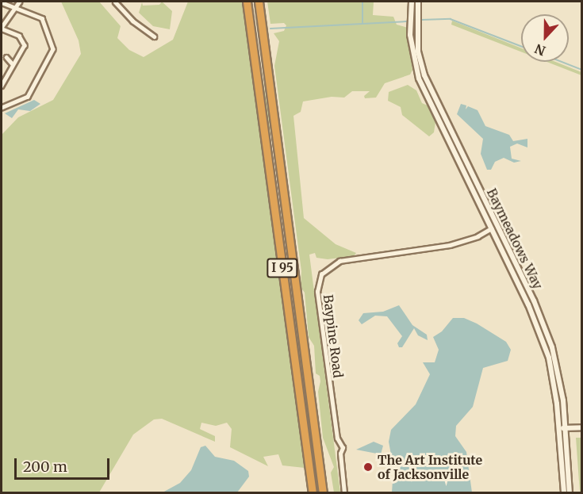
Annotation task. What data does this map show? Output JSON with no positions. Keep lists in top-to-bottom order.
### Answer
{
  "streets": {
    "highway": ["I 95"],
    "street": ["Baymeadows Way", "Baypine Road"]
  },
  "crossings": [
    ["Baymeadows Way", "Baypine Road"]
  ],
  "places": ["The Art Institute of Jacksonville"],
  "scale_bar": "200 m",
  "north": "bottom"
}
